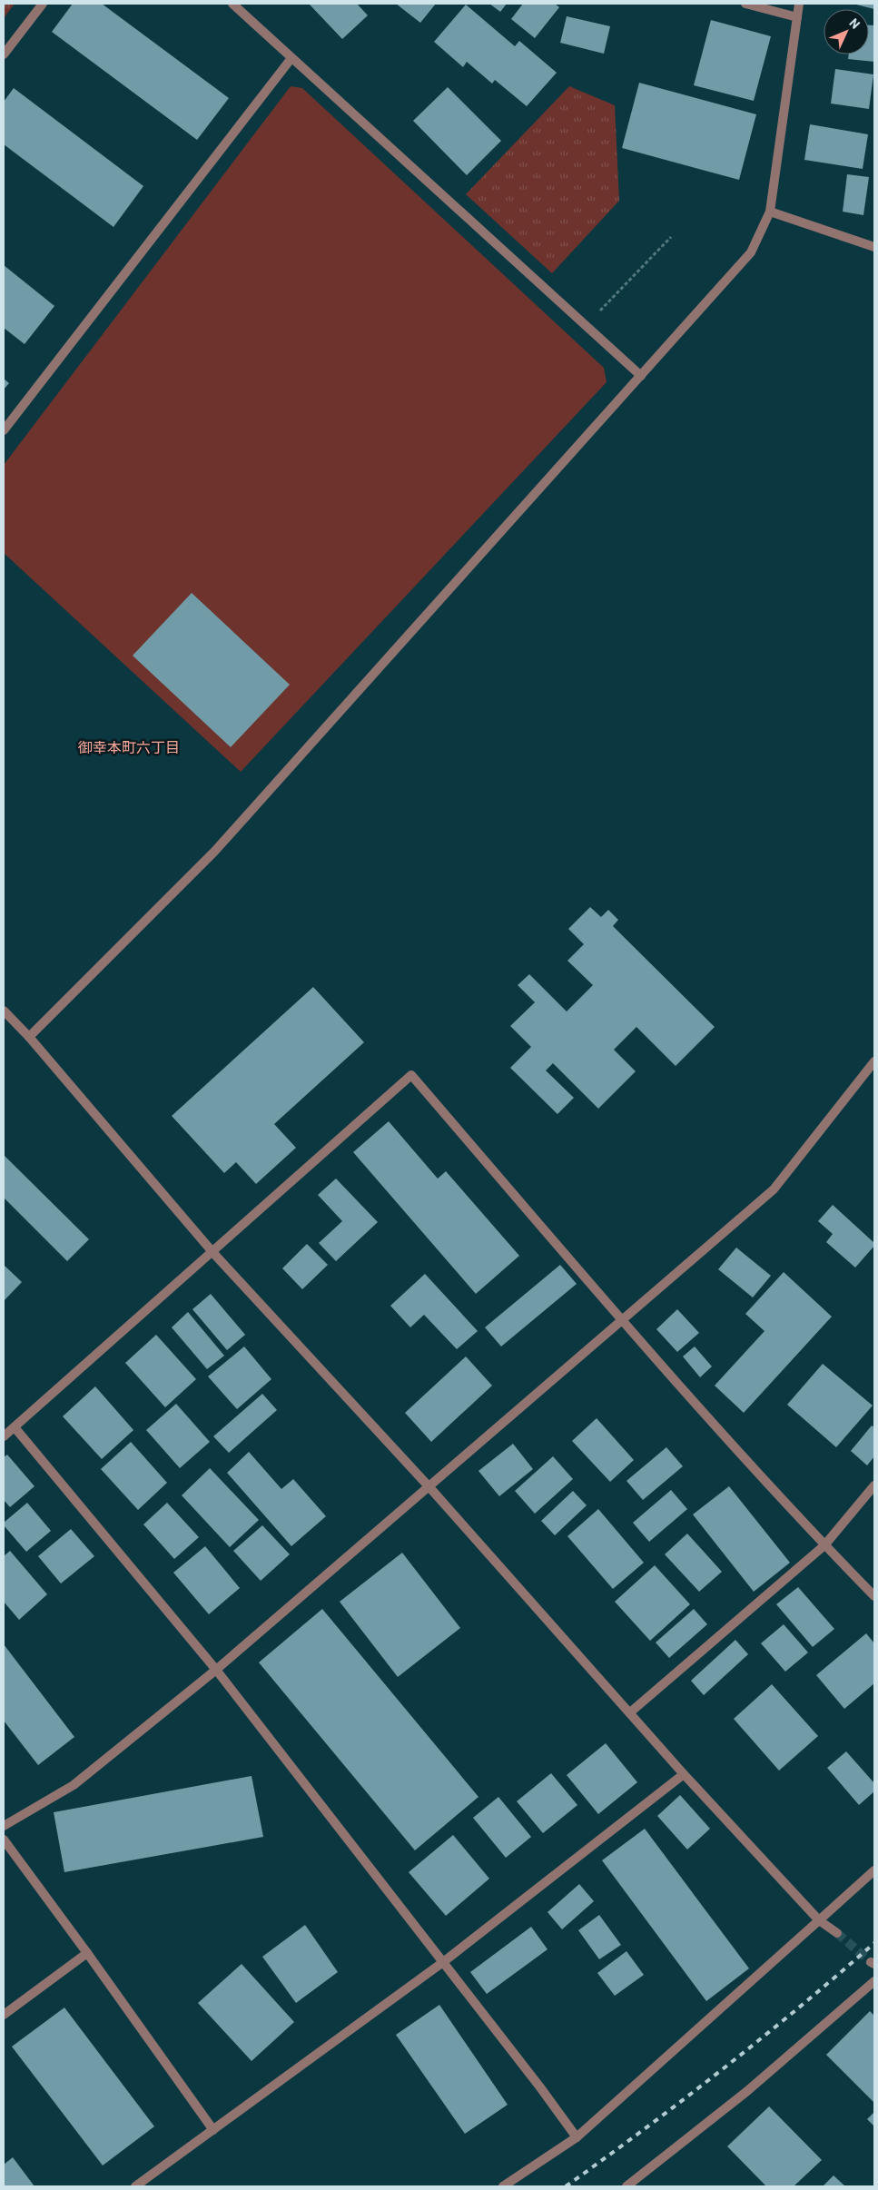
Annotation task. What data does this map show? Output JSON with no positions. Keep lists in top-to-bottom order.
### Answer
{
  "districts": ["御幸本町六丁目"],
  "north": "top right"
}
